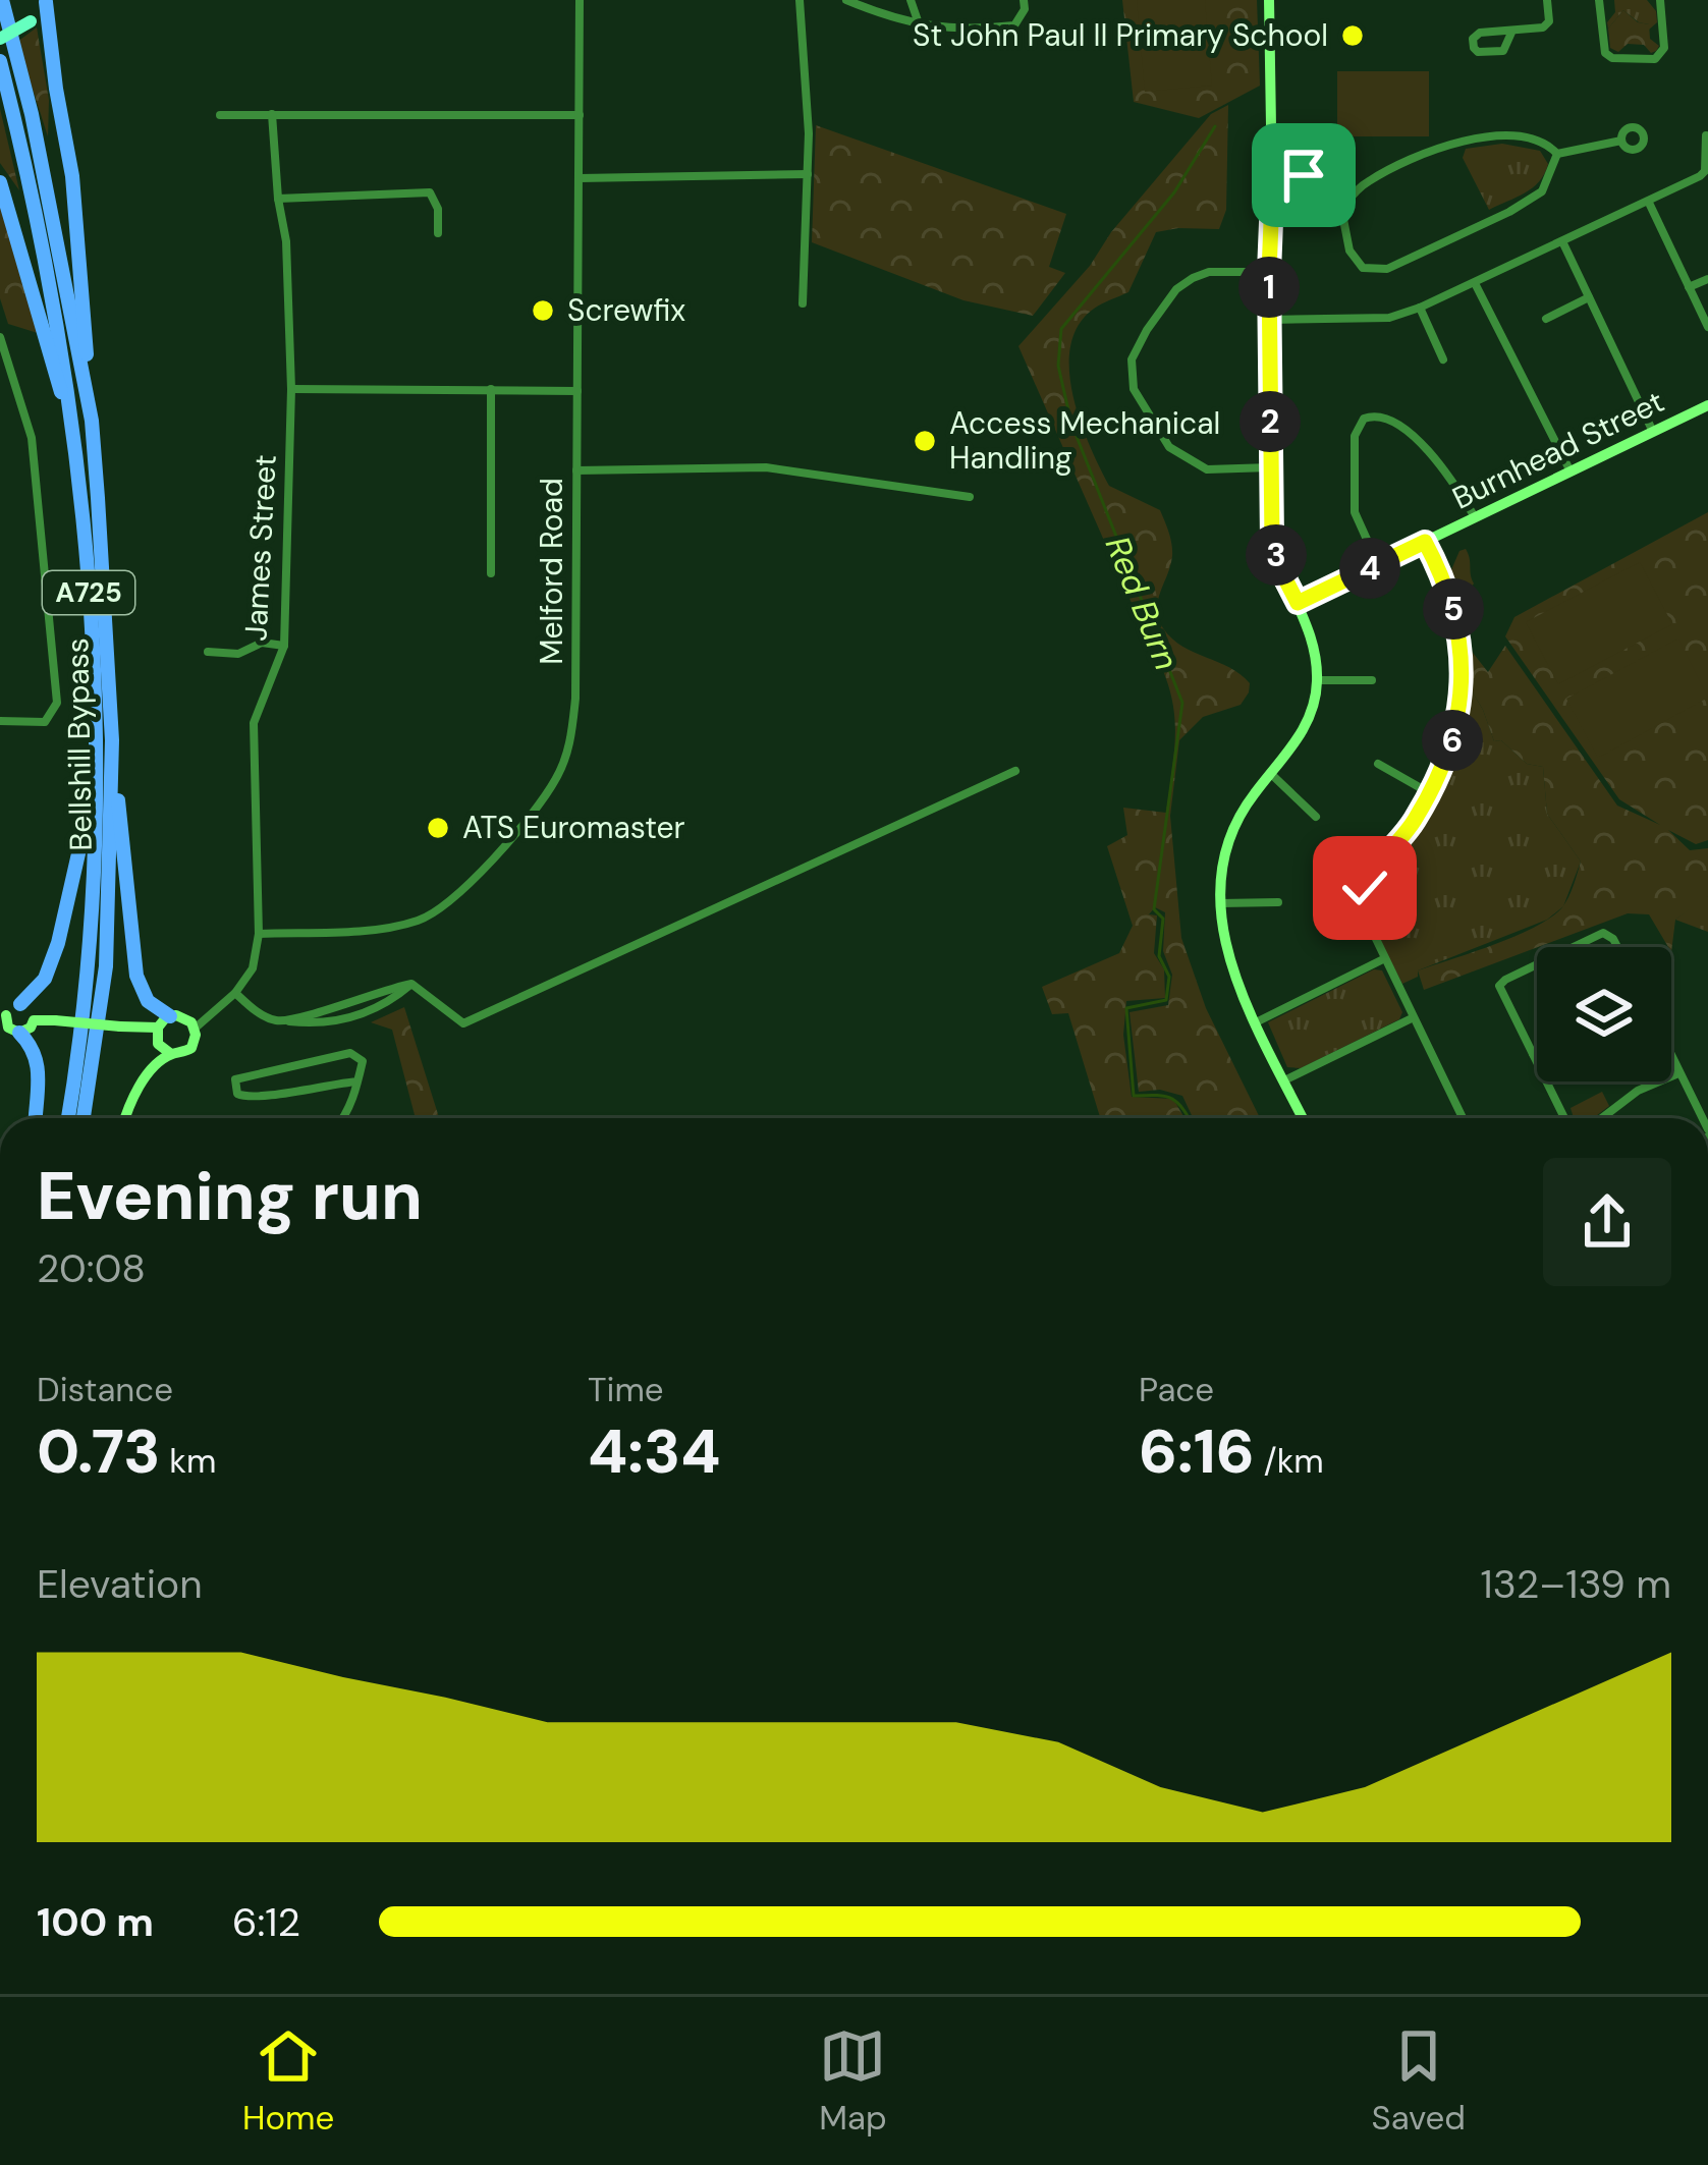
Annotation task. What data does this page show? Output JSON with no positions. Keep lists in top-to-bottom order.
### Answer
{
  "streets": {
    "highway": ["A725", "Bellshill Bypass"],
    "street": ["Burnhead Street", "James Street", "Melford Road"]
  },
  "crossings": [
    ["James Street", "Melford Road"],
    ["A725", "Bellshill Bypass"]
  ],
  "water": ["Red Burn"],
  "places": [
    "St John Paul II Primary School",
    "Screwfix",
    "Access Mechanical Handling",
    "ATS Euromaster"
  ],
  "page": {
    "pins": [
      "1",
      "2",
      "3",
      "4",
      "5",
      "6"
    ],
    "heading": ["Evening run", "20:08"],
    "stats": [
      ["Distance", "0.73 km"],
      ["Time", "4:34"],
      ["Pace", "6:16 /km"]
    ],
    "chart": ["Elevation", "132–139 m"],
    "list": [
      {
        "name": "100 m",
        "note": "6:12"
      }
    ],
    "tabs": ["Home", "Map", "Saved"]
  }
}
